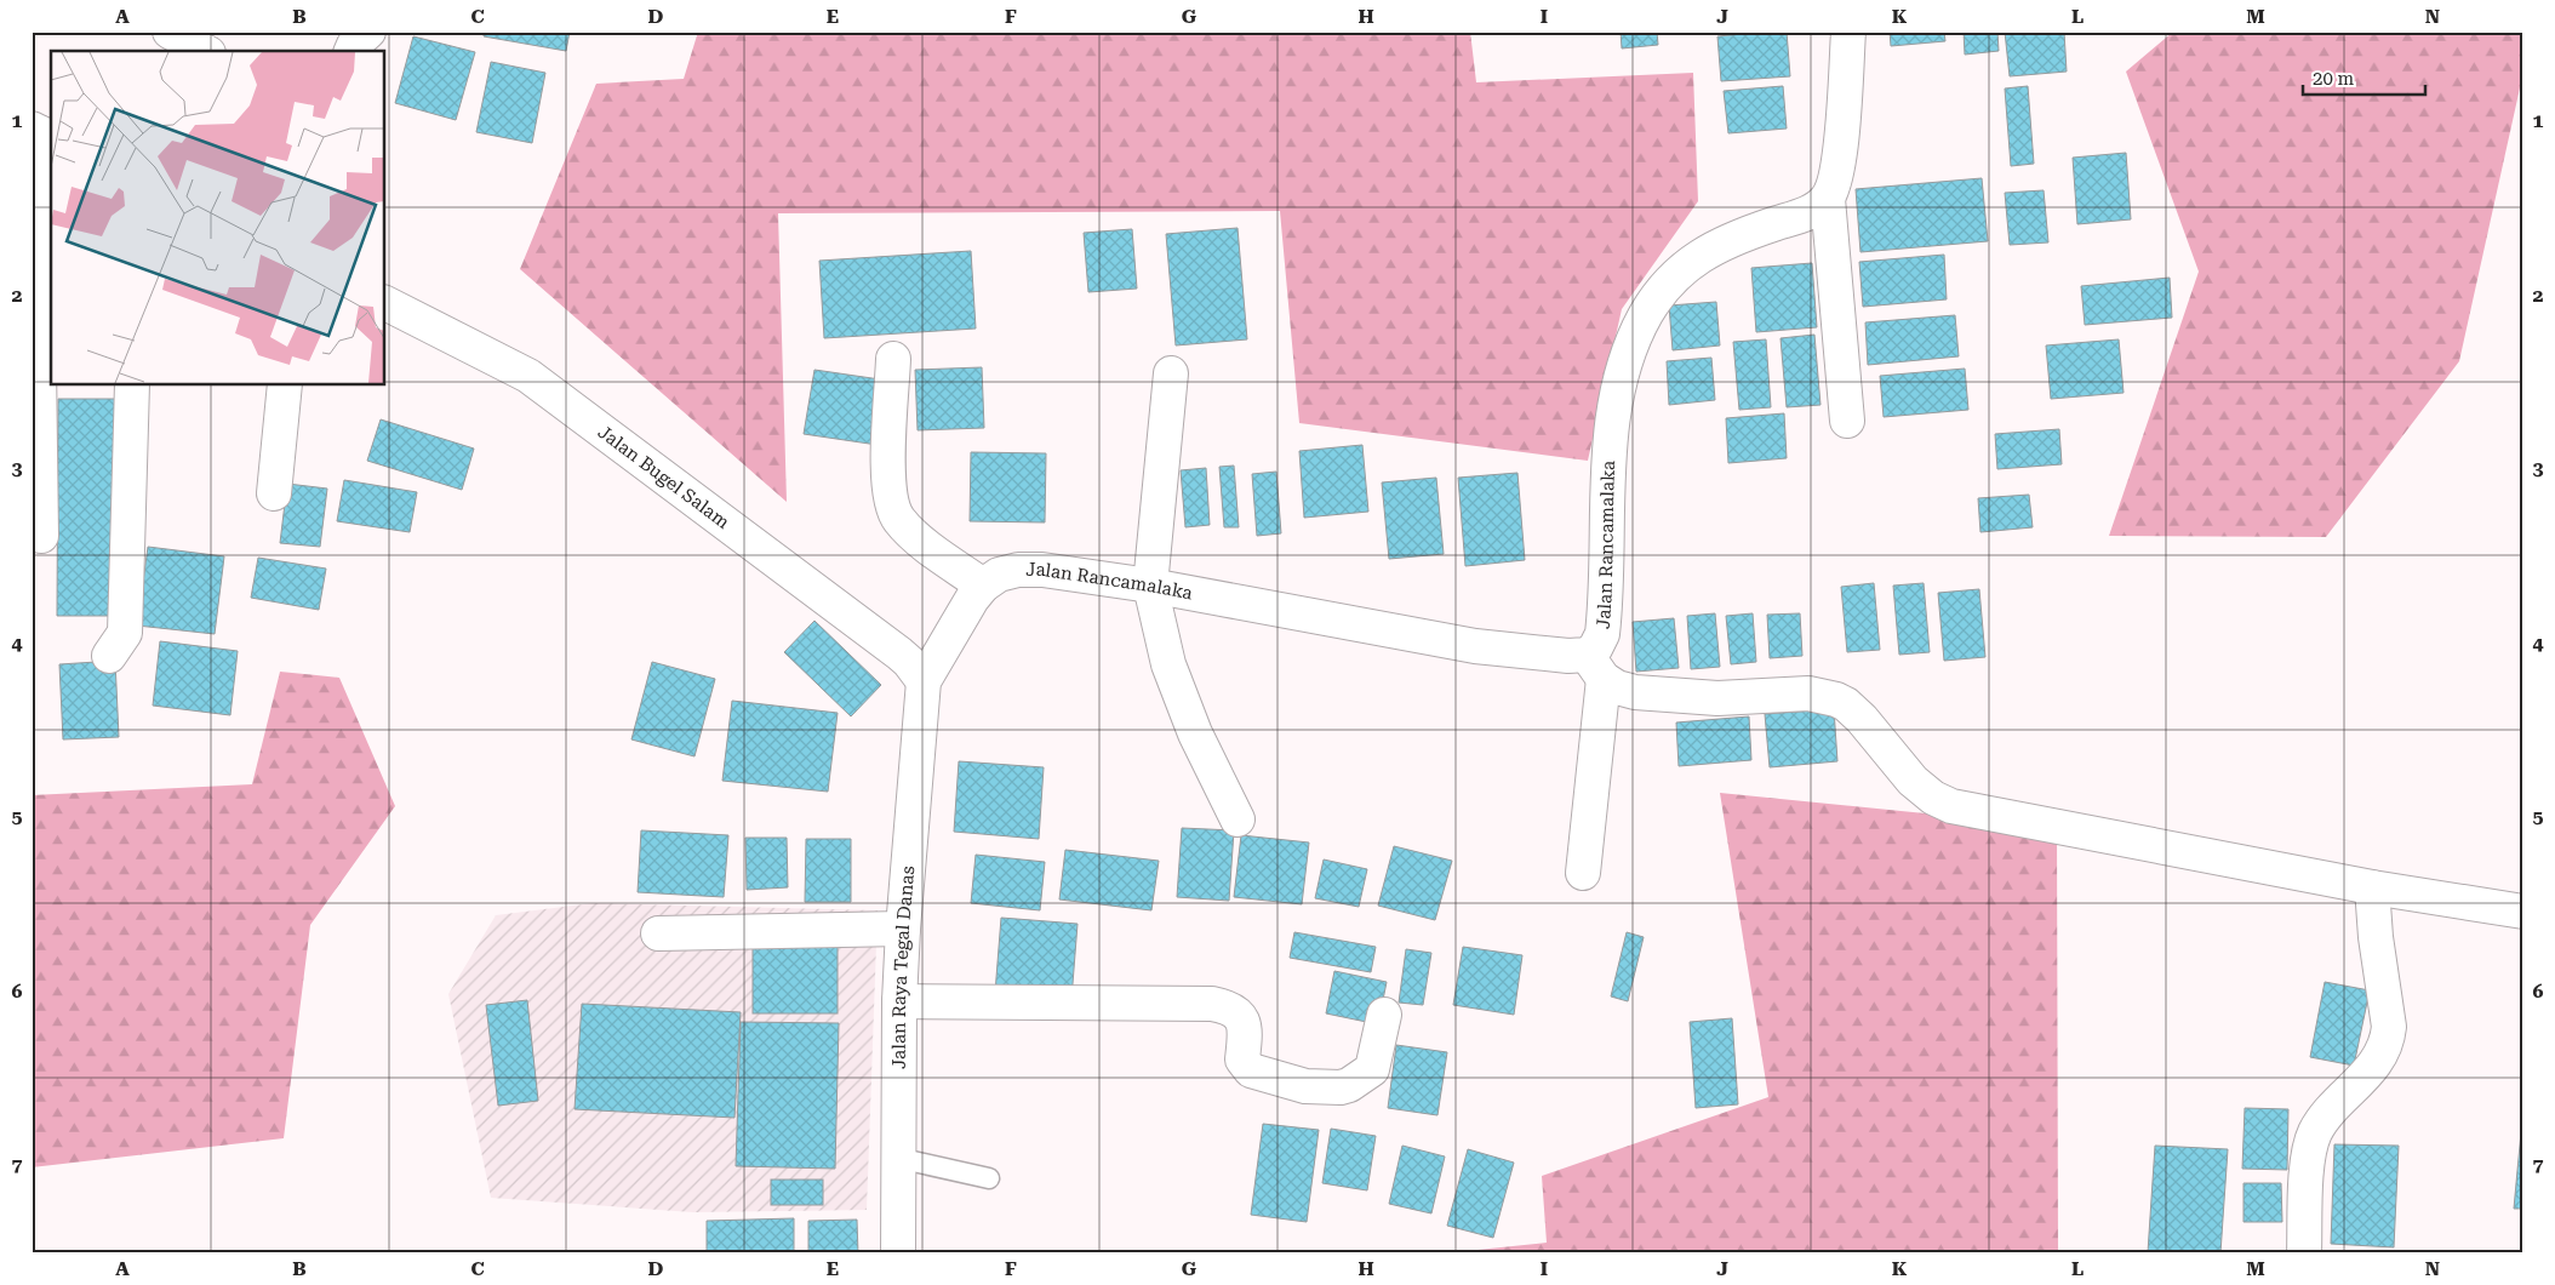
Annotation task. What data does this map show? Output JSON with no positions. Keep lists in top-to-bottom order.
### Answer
{
  "streets": {
    "street": ["Jalan Bugel Salam", "Jalan Rancamalaka", "Jalan Raya Tegal Danas"]
  },
  "crossings": [
    ["Jalan Bugel Salam", "Jalan Raya Tegal Danas"]
  ],
  "scale_bar": "20 m",
  "grid": {
    "columns": [
      "A",
      "B",
      "C",
      "D",
      "E",
      "F",
      "G",
      "H",
      "I",
      "J",
      "K",
      "L",
      "M",
      "N"
    ],
    "rows": [
      "1",
      "2",
      "3",
      "4",
      "5",
      "6",
      "7"
    ]
  }
}
